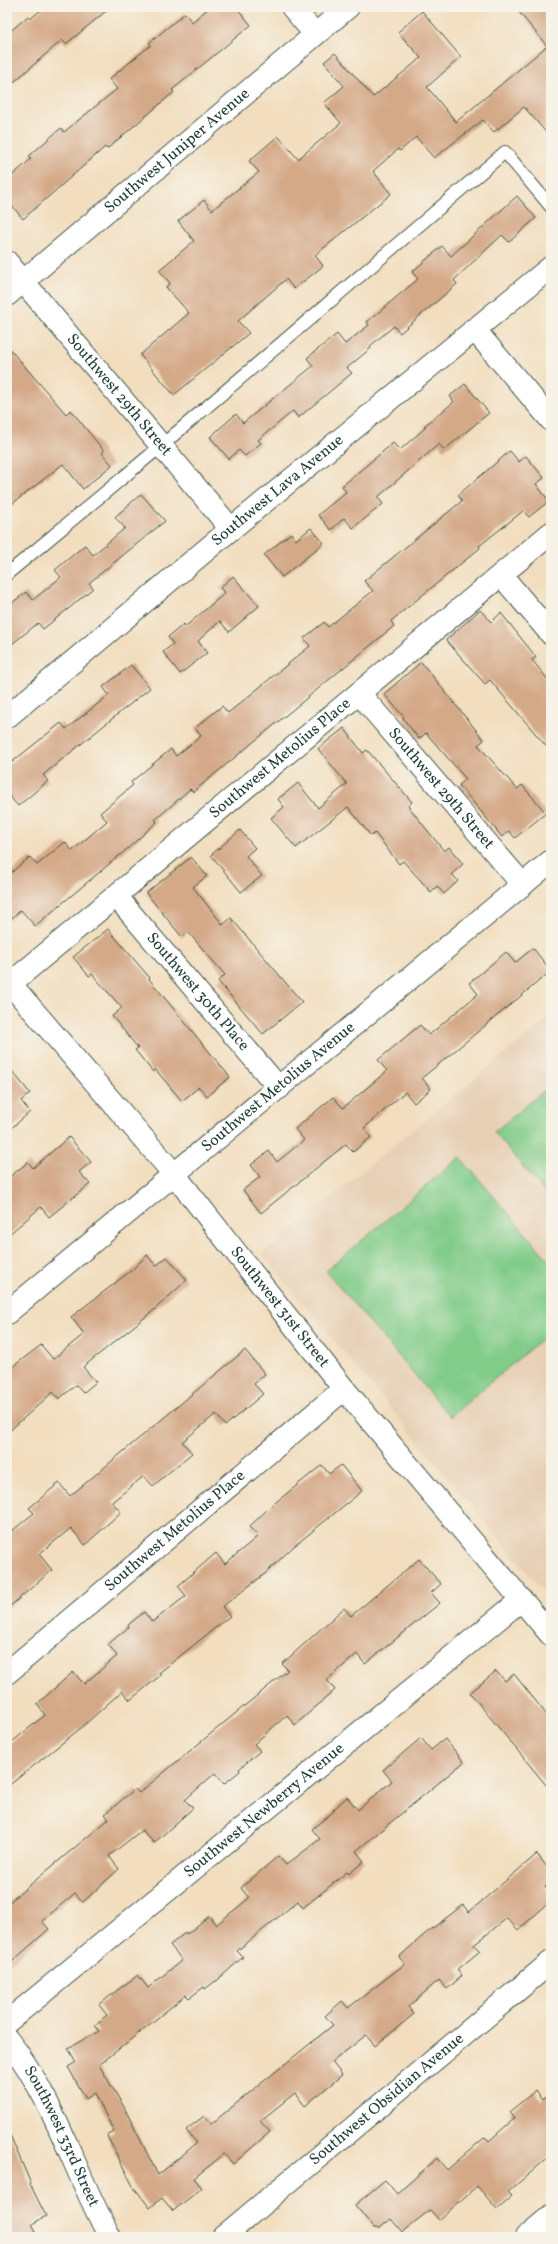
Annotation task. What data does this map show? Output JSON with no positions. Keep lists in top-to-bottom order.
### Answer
{
  "streets": {
    "street": [
      "Southwest Juniper Avenue",
      "Southwest 29th Street",
      "Southwest Lava Avenue",
      "Southwest Metolius Place",
      "Southwest 30th Place",
      "Southwest Metolius Avenue",
      "Southwest 31st Street",
      "Southwest Newberry Avenue",
      "Southwest Obsidian Avenue",
      "Southwest 33rd Street"
    ]
  },
  "crossings": [
    ["Southwest Juniper Avenue", "Southwest 29th Street"],
    ["Southwest 29th Street", "Southwest Lava Avenue"],
    ["Southwest 29th Street", "Southwest Metolius Place"],
    ["Southwest 29th Street", "Southwest Metolius Avenue"],
    ["Southwest Metolius Place", "Southwest 30th Place"],
    ["Southwest Metolius Place", "Southwest 31st Street"],
    ["Southwest 30th Place", "Southwest Metolius Avenue"],
    ["Southwest Metolius Avenue", "Southwest 31st Street"],
    ["Southwest 31st Street", "Southwest Newberry Avenue"]
  ]
}
